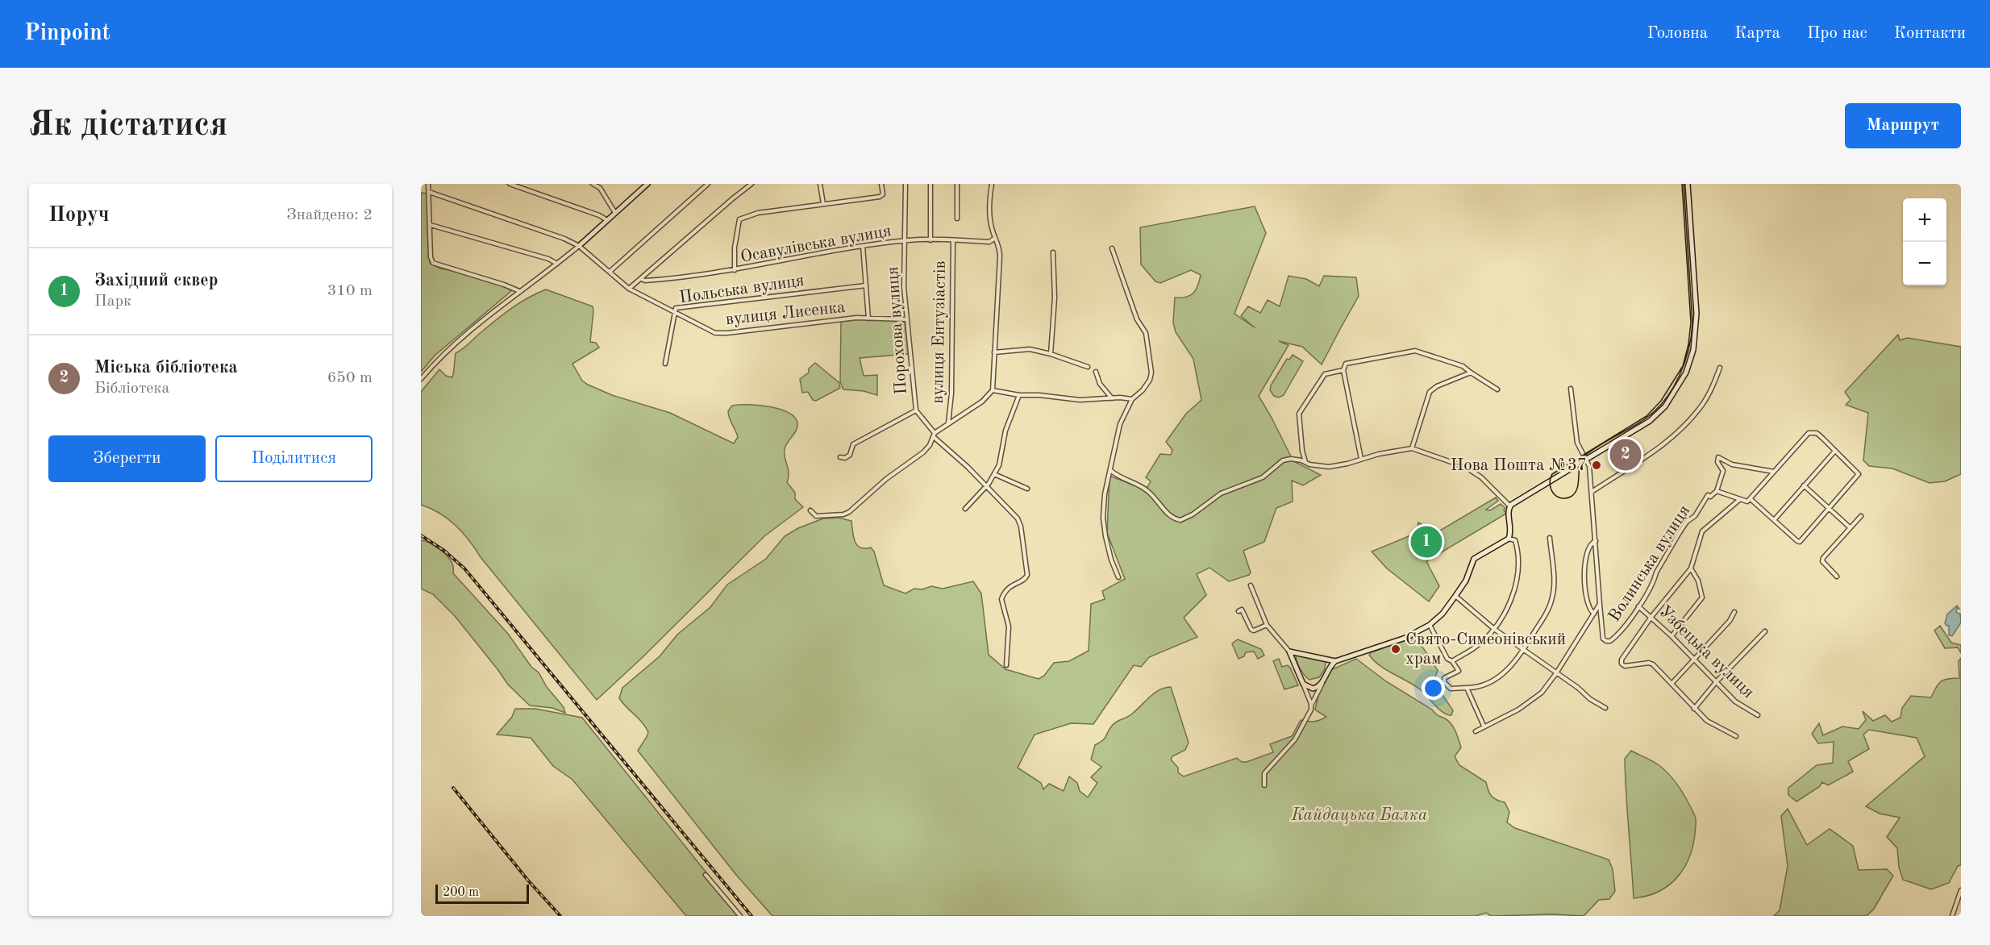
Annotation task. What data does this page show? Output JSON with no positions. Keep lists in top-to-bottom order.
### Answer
{
  "streets": {
    "street": [
      "Осавулівська вулиця",
      "Польська вулиця",
      "вулиця Лисенка",
      "Порохова вулиця",
      "вулиця Ентузіастів",
      "Волинська вулиця",
      "Узбецька вулиця"
    ]
  },
  "crossings": [
    ["Осавулівська вулиця", "Порохова вулиця"],
    ["Осавулівська вулиця", "вулиця Ентузіастів"],
    ["Польська вулиця", "вулиця Лисенка"],
    ["вулиця Лисенка", "Порохова вулиця"],
    ["Волинська вулиця", "Узбецька вулиця"]
  ],
  "parks": ["Кайдацька Балка"],
  "places": ["Нова Пошта №37", "Свято-Симеонівський храм"],
  "scale_bar": "200 m",
  "page": {
    "header": "Pinpoint",
    "nav": [
      "Головна",
      "Карта",
      "Про нас",
      "Контакти"
    ],
    "buttons": [
      "Маршрут",
      ["Зберегти", "Поділитися"]
    ],
    "title": "Як дістатися",
    "heading": ["Поруч", "Знайдено: 2"],
    "map_buttons": ["+", "−"],
    "list": [
      {
        "mark": "1",
        "name": "Західний сквер",
        "note": "Парк",
        "value": "310 m"
      },
      {
        "mark": "2",
        "name": "Міська бібліотека",
        "note": "Бібліотека",
        "value": "650 m"
      }
    ],
    "pins": ["2", "1"],
    "scale": "200 m"
  }
}
